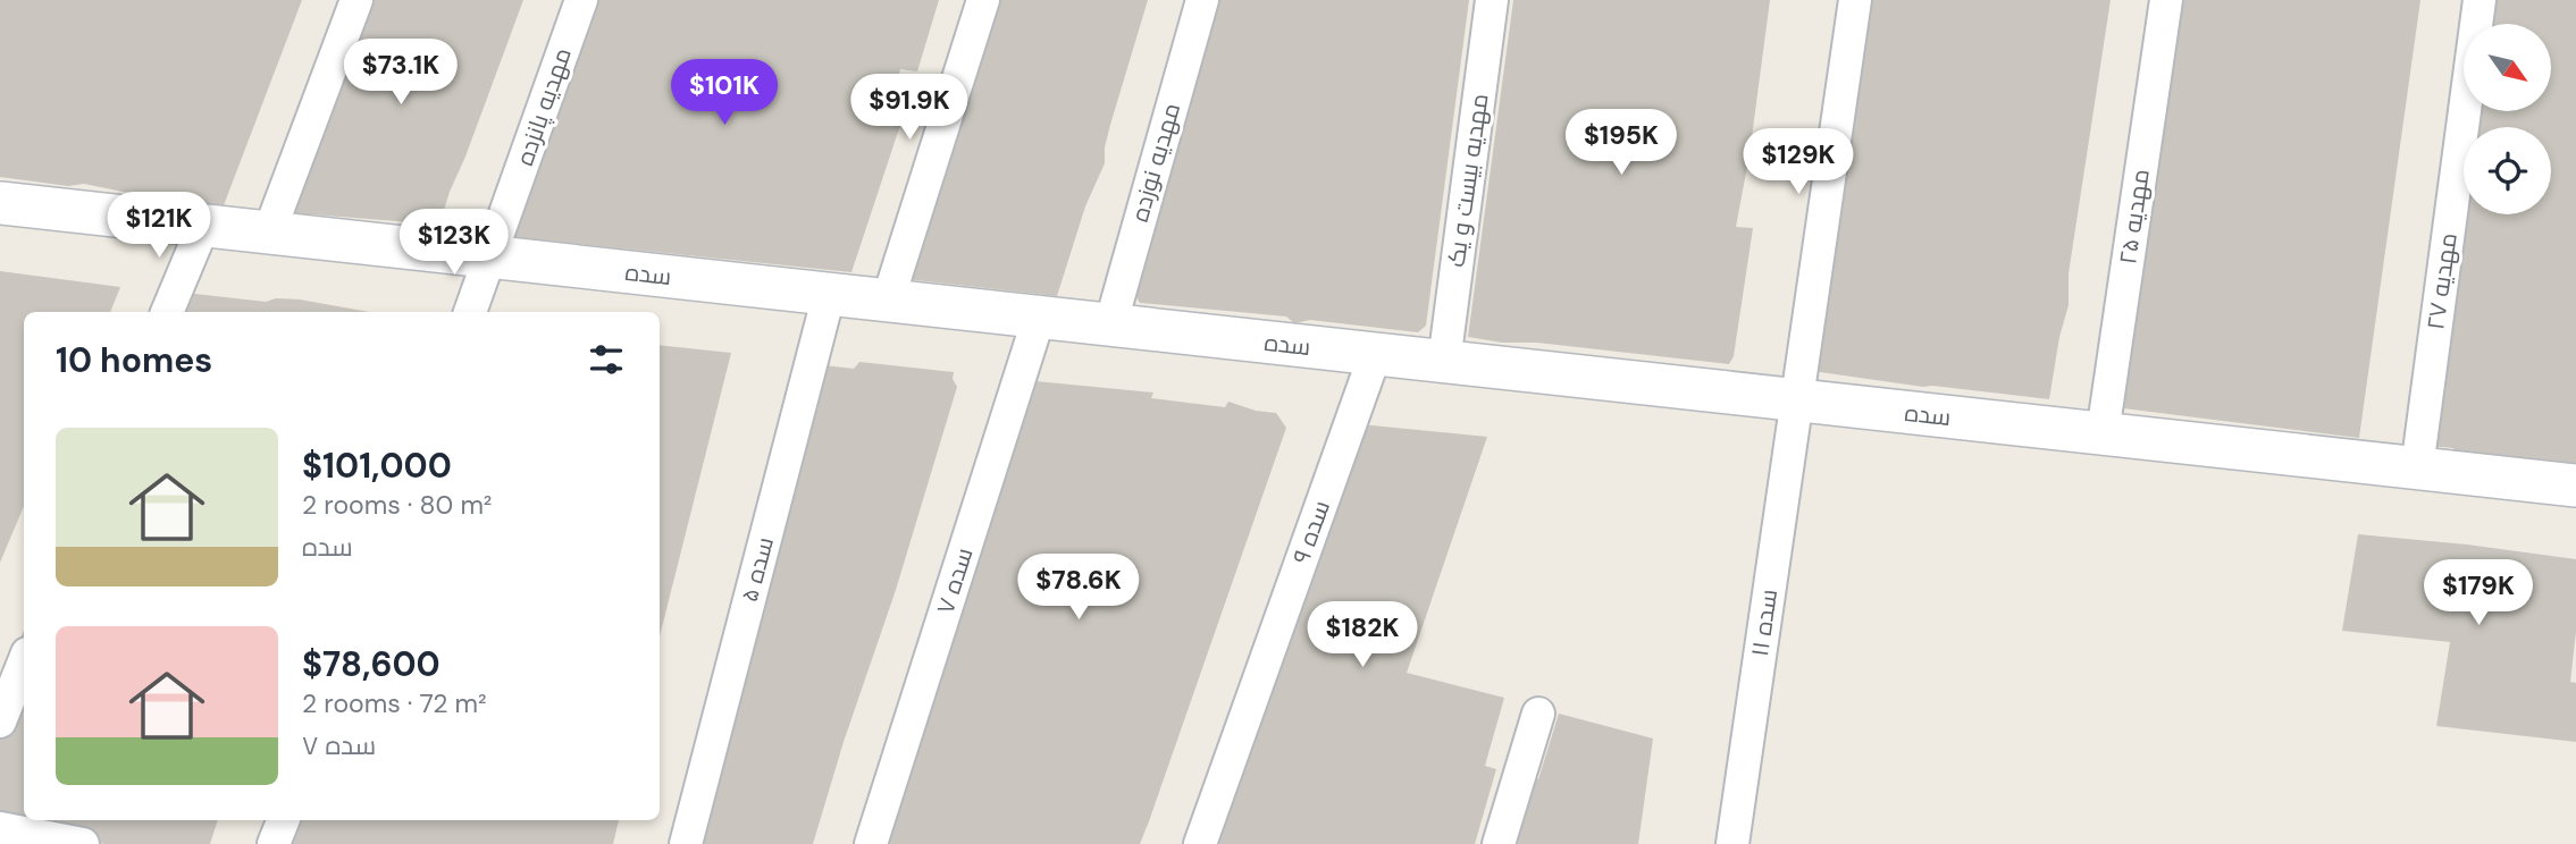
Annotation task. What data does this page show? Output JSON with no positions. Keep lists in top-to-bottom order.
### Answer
{
  "streets": {
    "street": [
      "مهدیه پانزده",
      "مهدیه نوزده",
      "مهدیه بیست و یک",
      "مهدیه ۲۵",
      "سده",
      "مهدیه ۲۷",
      "سده ۹",
      "سده ۵",
      "سده ۷",
      "سده ۱۱"
    ]
  },
  "crossings": [
    ["مهدیه پانزده", "سده"],
    ["مهدیه نوزده", "سده"],
    ["مهدیه بیست و یک", "سده"],
    ["مهدیه ۲۵", "سده"],
    ["سده", "مهدیه ۲۷"],
    ["سده", "سده ۹"],
    ["سده", "سده ۵"],
    ["سده", "سده ۷"],
    ["سده", "سده ۱۱"]
  ],
  "north": "bottom right",
  "page": {
    "price": [
      "$73.1K",
      "$101K",
      "$91.9K",
      "$195K",
      "$129K",
      "$121K",
      "$123K",
      "$78.6K",
      "$179K",
      "$182K"
    ],
    "heading": "10 homes",
    "list": [
      {
        "name": "$101,000",
        "note": "2 rooms · 80 m² · سده"
      },
      {
        "name": "$78,600",
        "note": "2 rooms · 72 m² · سده ۷"
      }
    ]
  }
}
